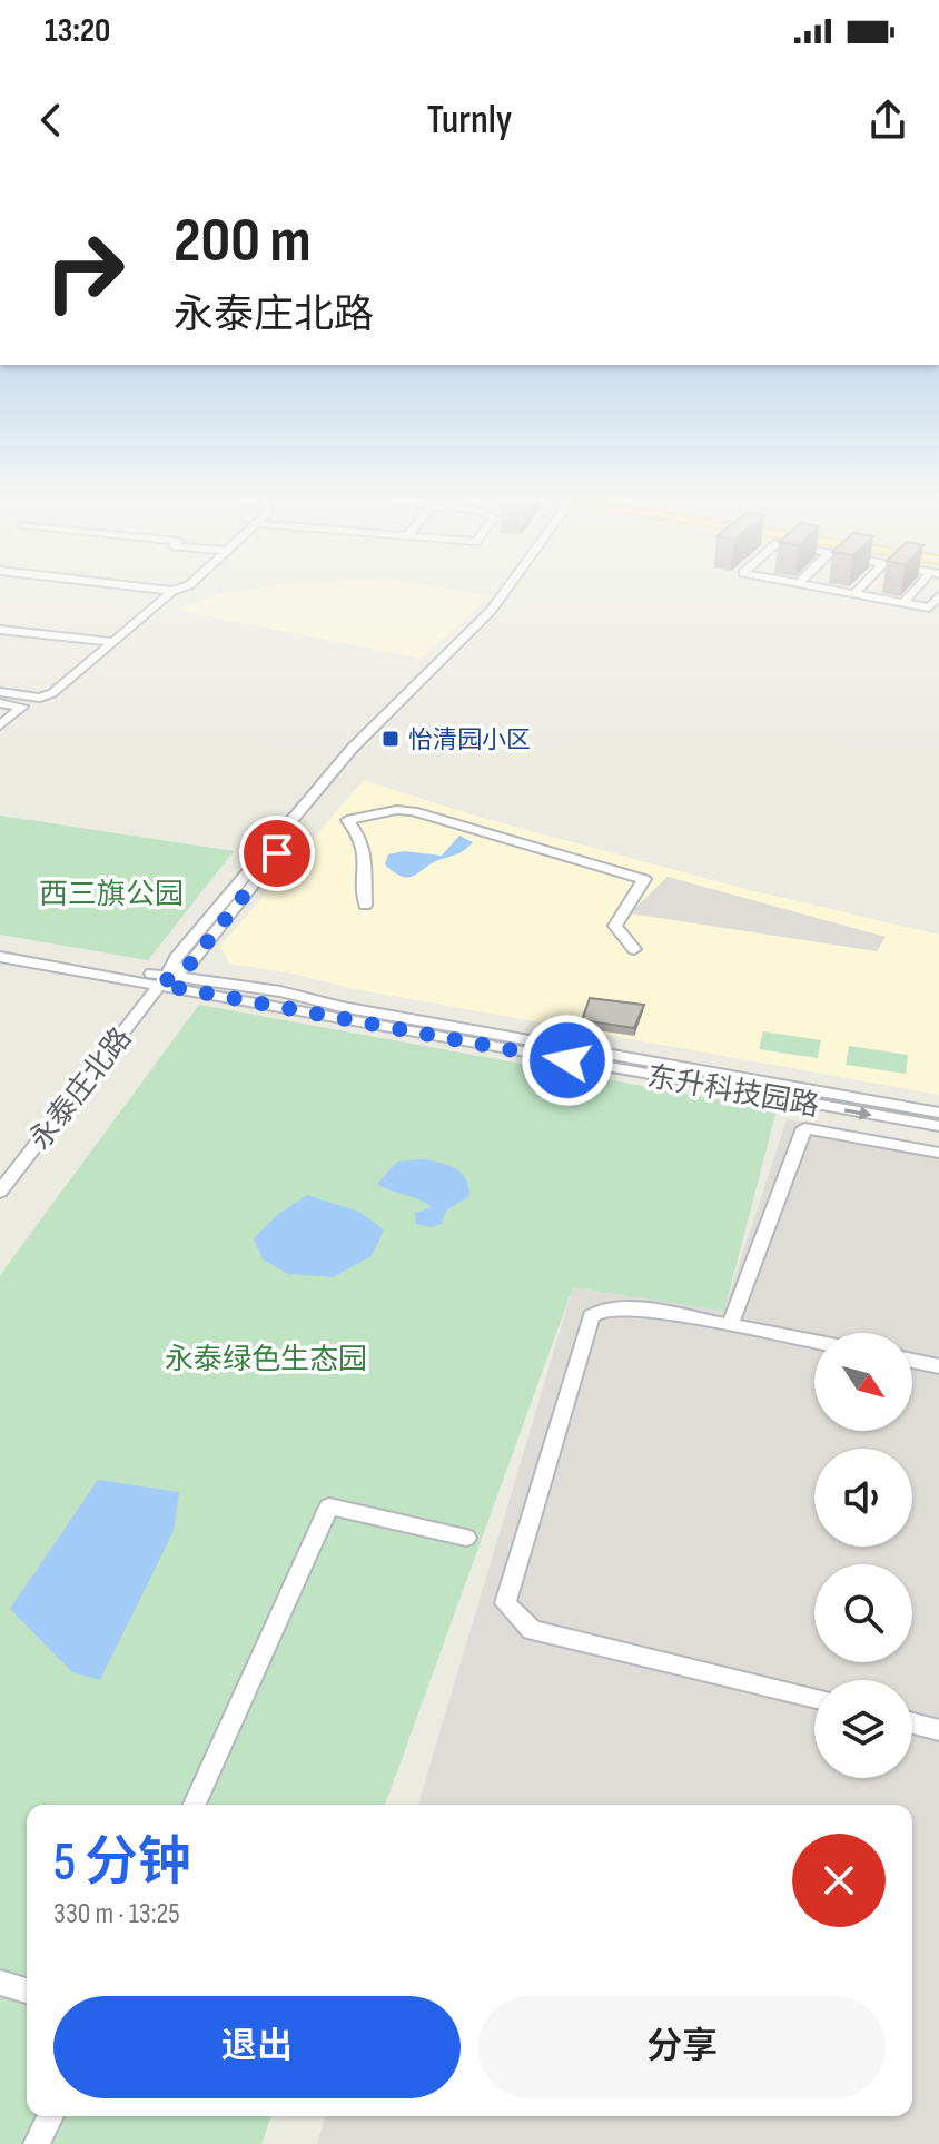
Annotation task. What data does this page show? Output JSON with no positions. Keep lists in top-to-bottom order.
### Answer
{
  "streets": {
    "street": ["永泰庄北路", "东升科技园路"]
  },
  "crossings": [
    ["永泰庄北路", "东升科技园路"]
  ],
  "parks": ["西三旗公园", "永泰绿色生态园"],
  "places": {
    "transit": ["怡清园小区"]
  },
  "north": "bottom right",
  "page": {
    "status": "13:20",
    "header": "Turnly",
    "turn": ["200 m", "永泰庄北路"],
    "heading": ["5 分钟", "330 m · 13:25"],
    "buttons": ["退出", "分享"]
  }
}
